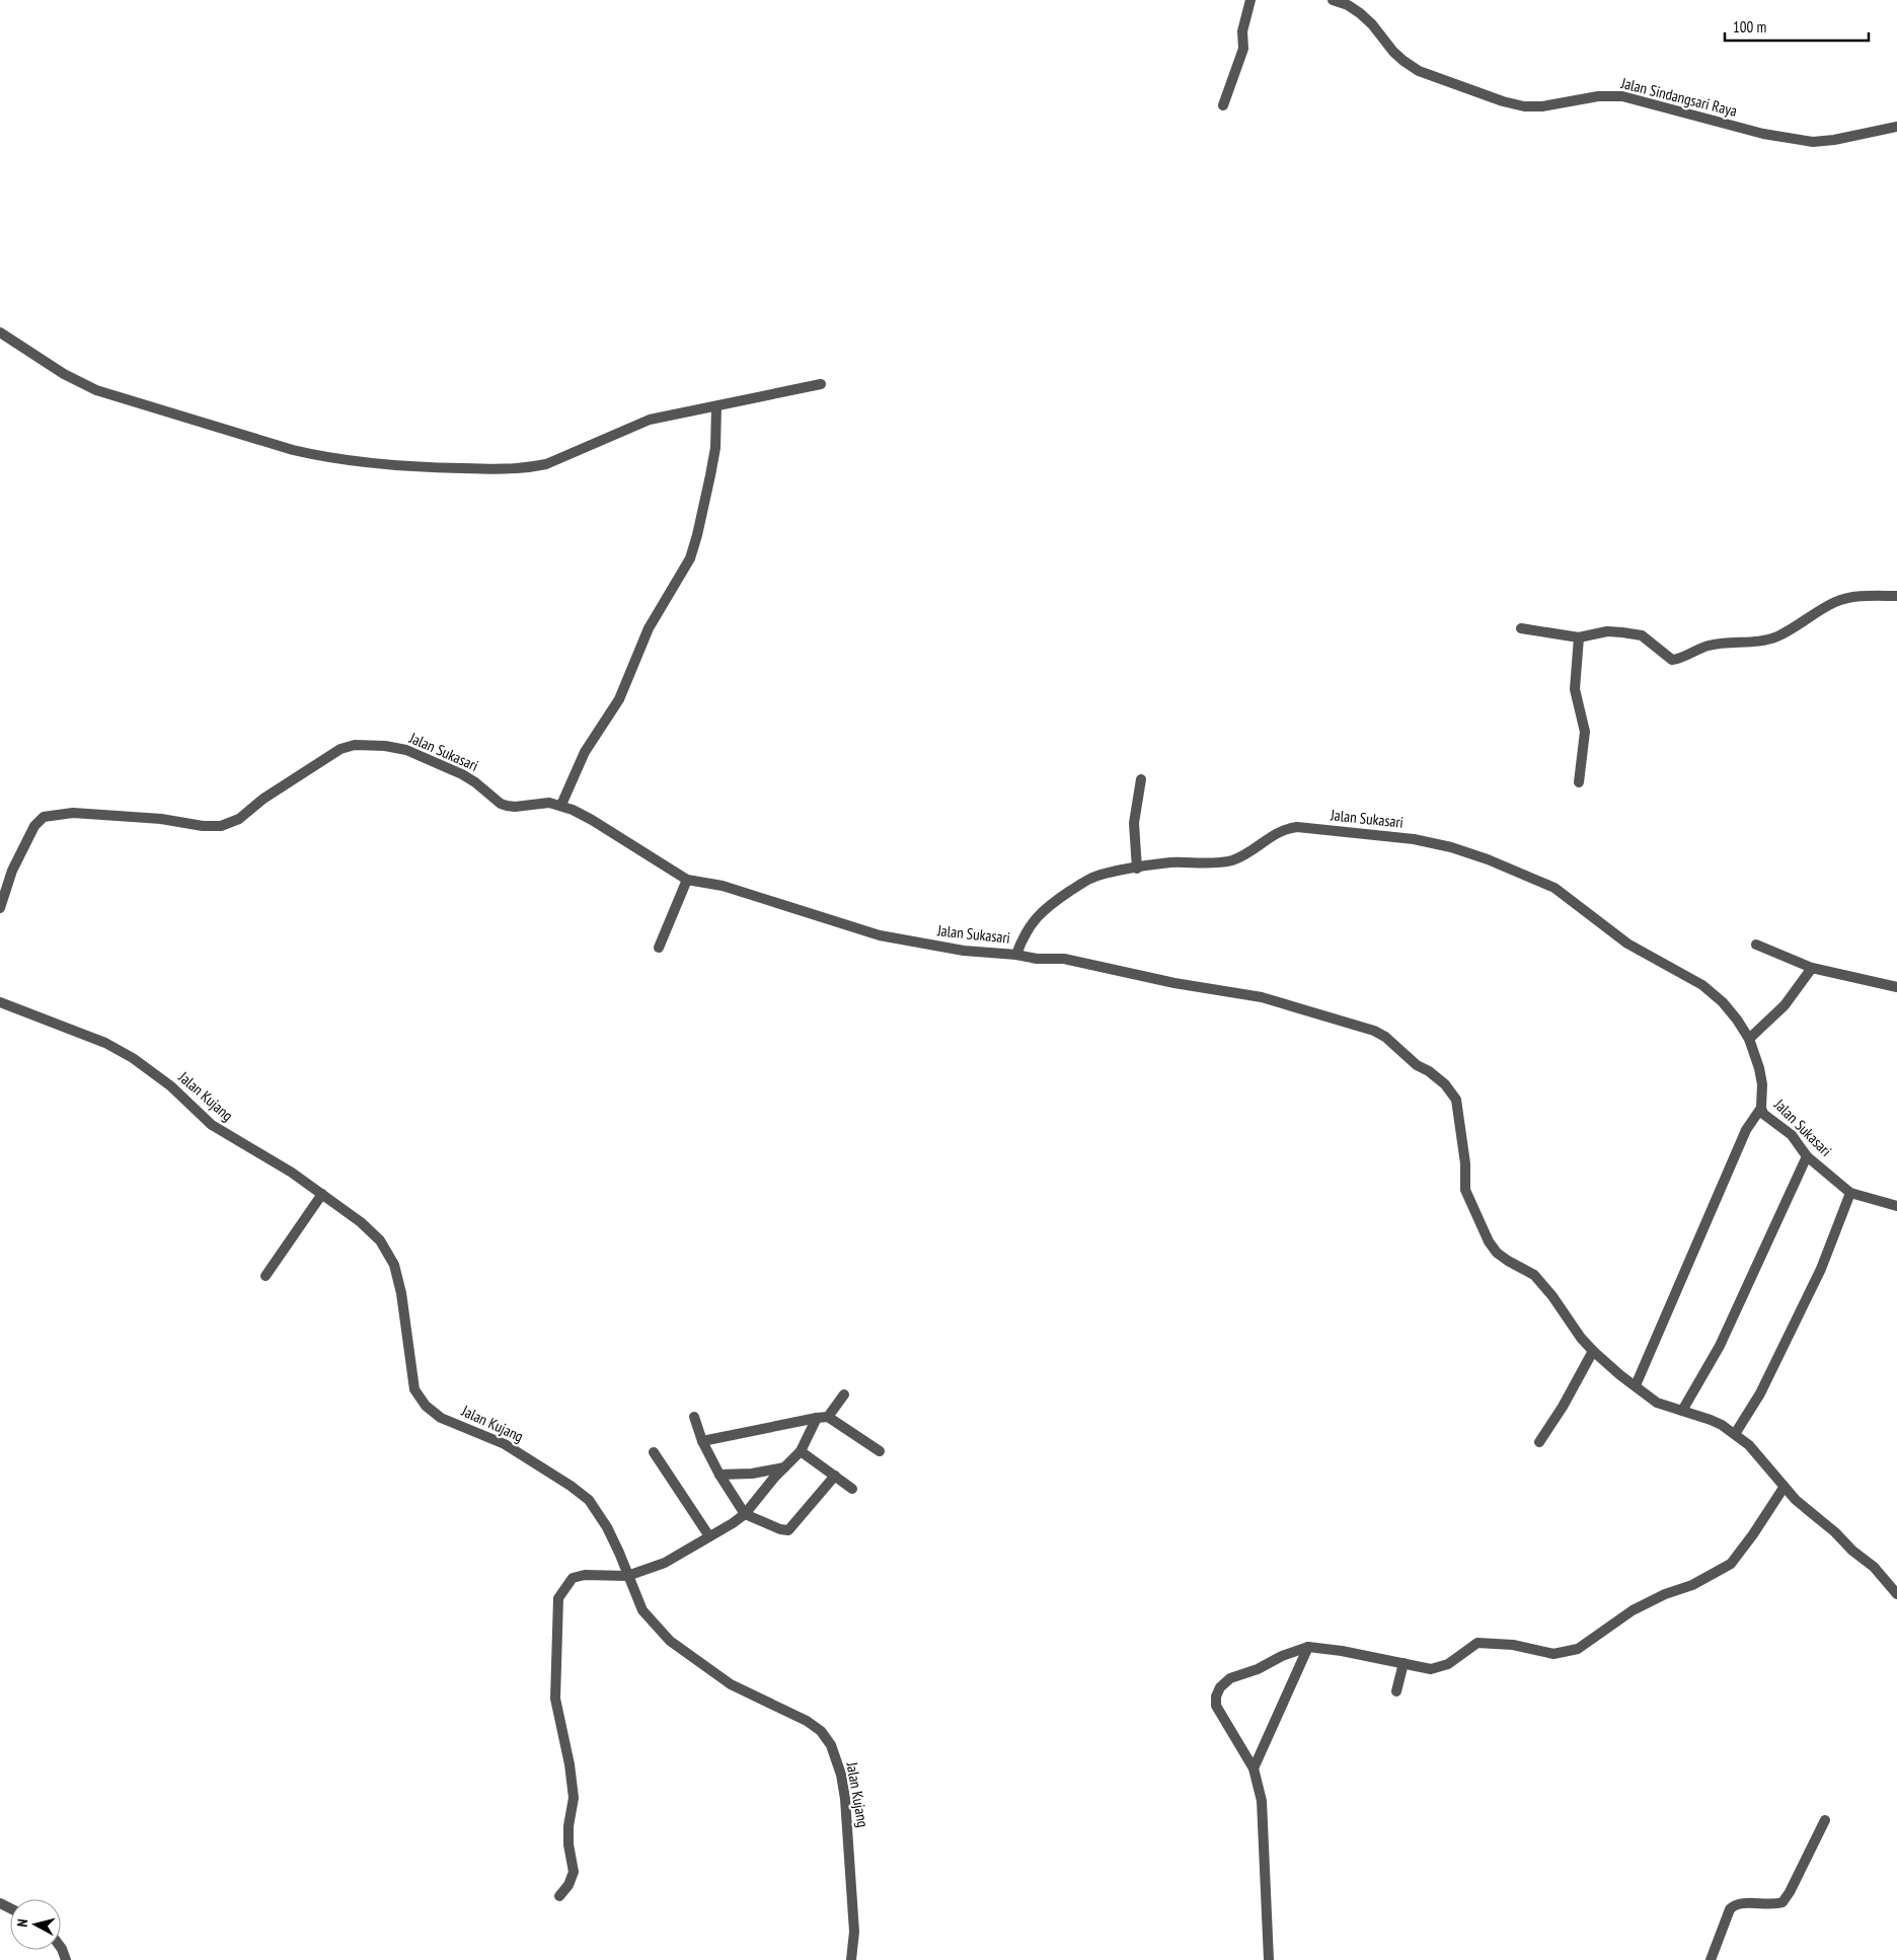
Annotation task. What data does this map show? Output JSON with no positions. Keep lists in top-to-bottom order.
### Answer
{
  "streets": {
    "street": ["Jalan Sindangsari Raya", "Jalan Sukasari", "Jalan Kujang"]
  },
  "scale_bar": "100 m",
  "north": "left"
}
